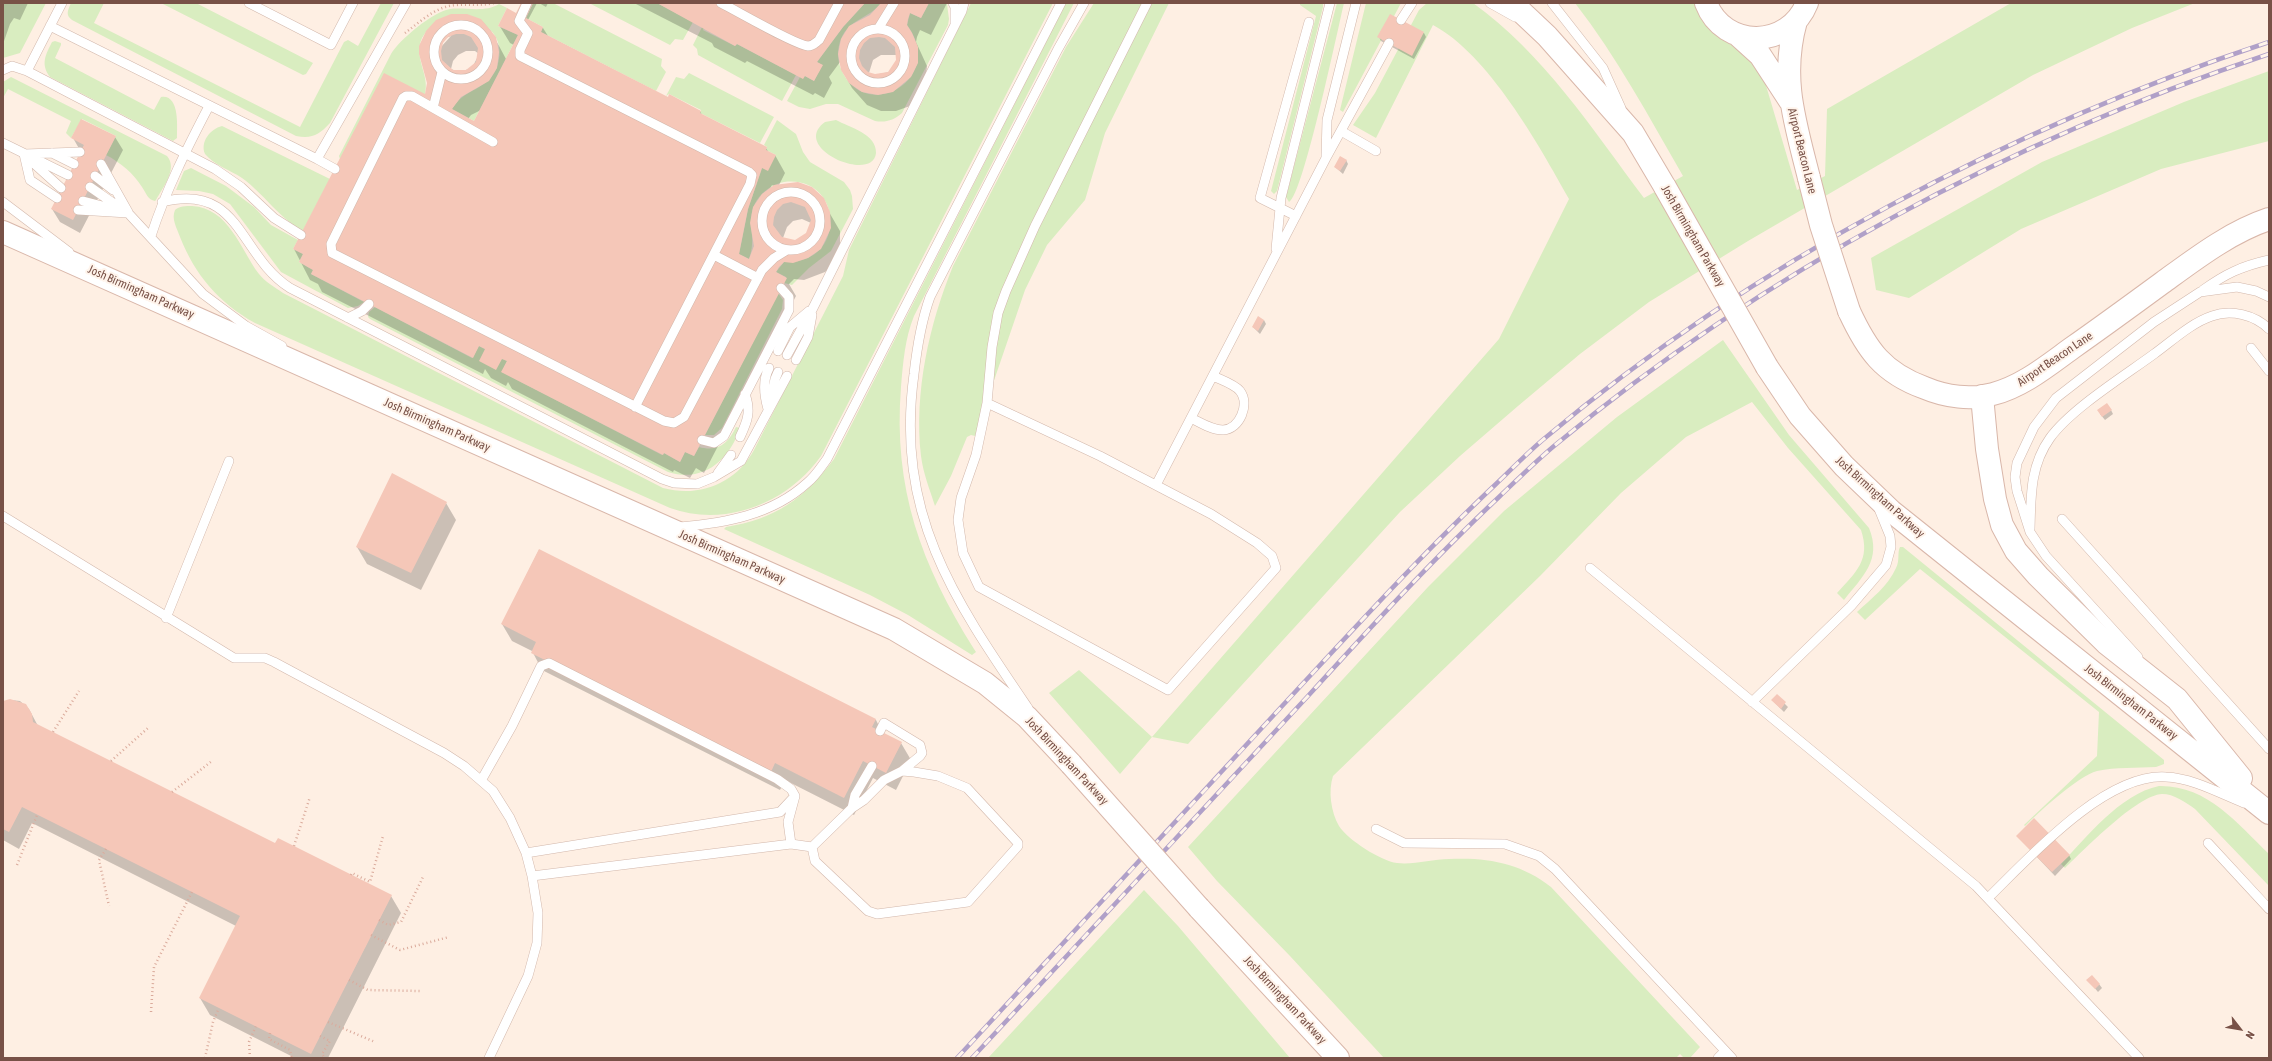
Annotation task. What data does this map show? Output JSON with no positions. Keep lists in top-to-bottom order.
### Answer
{
  "streets": {
    "main road": ["Airport Beacon Lane", "Josh Birmingham Parkway"]
  },
  "north": "bottom right"
}
